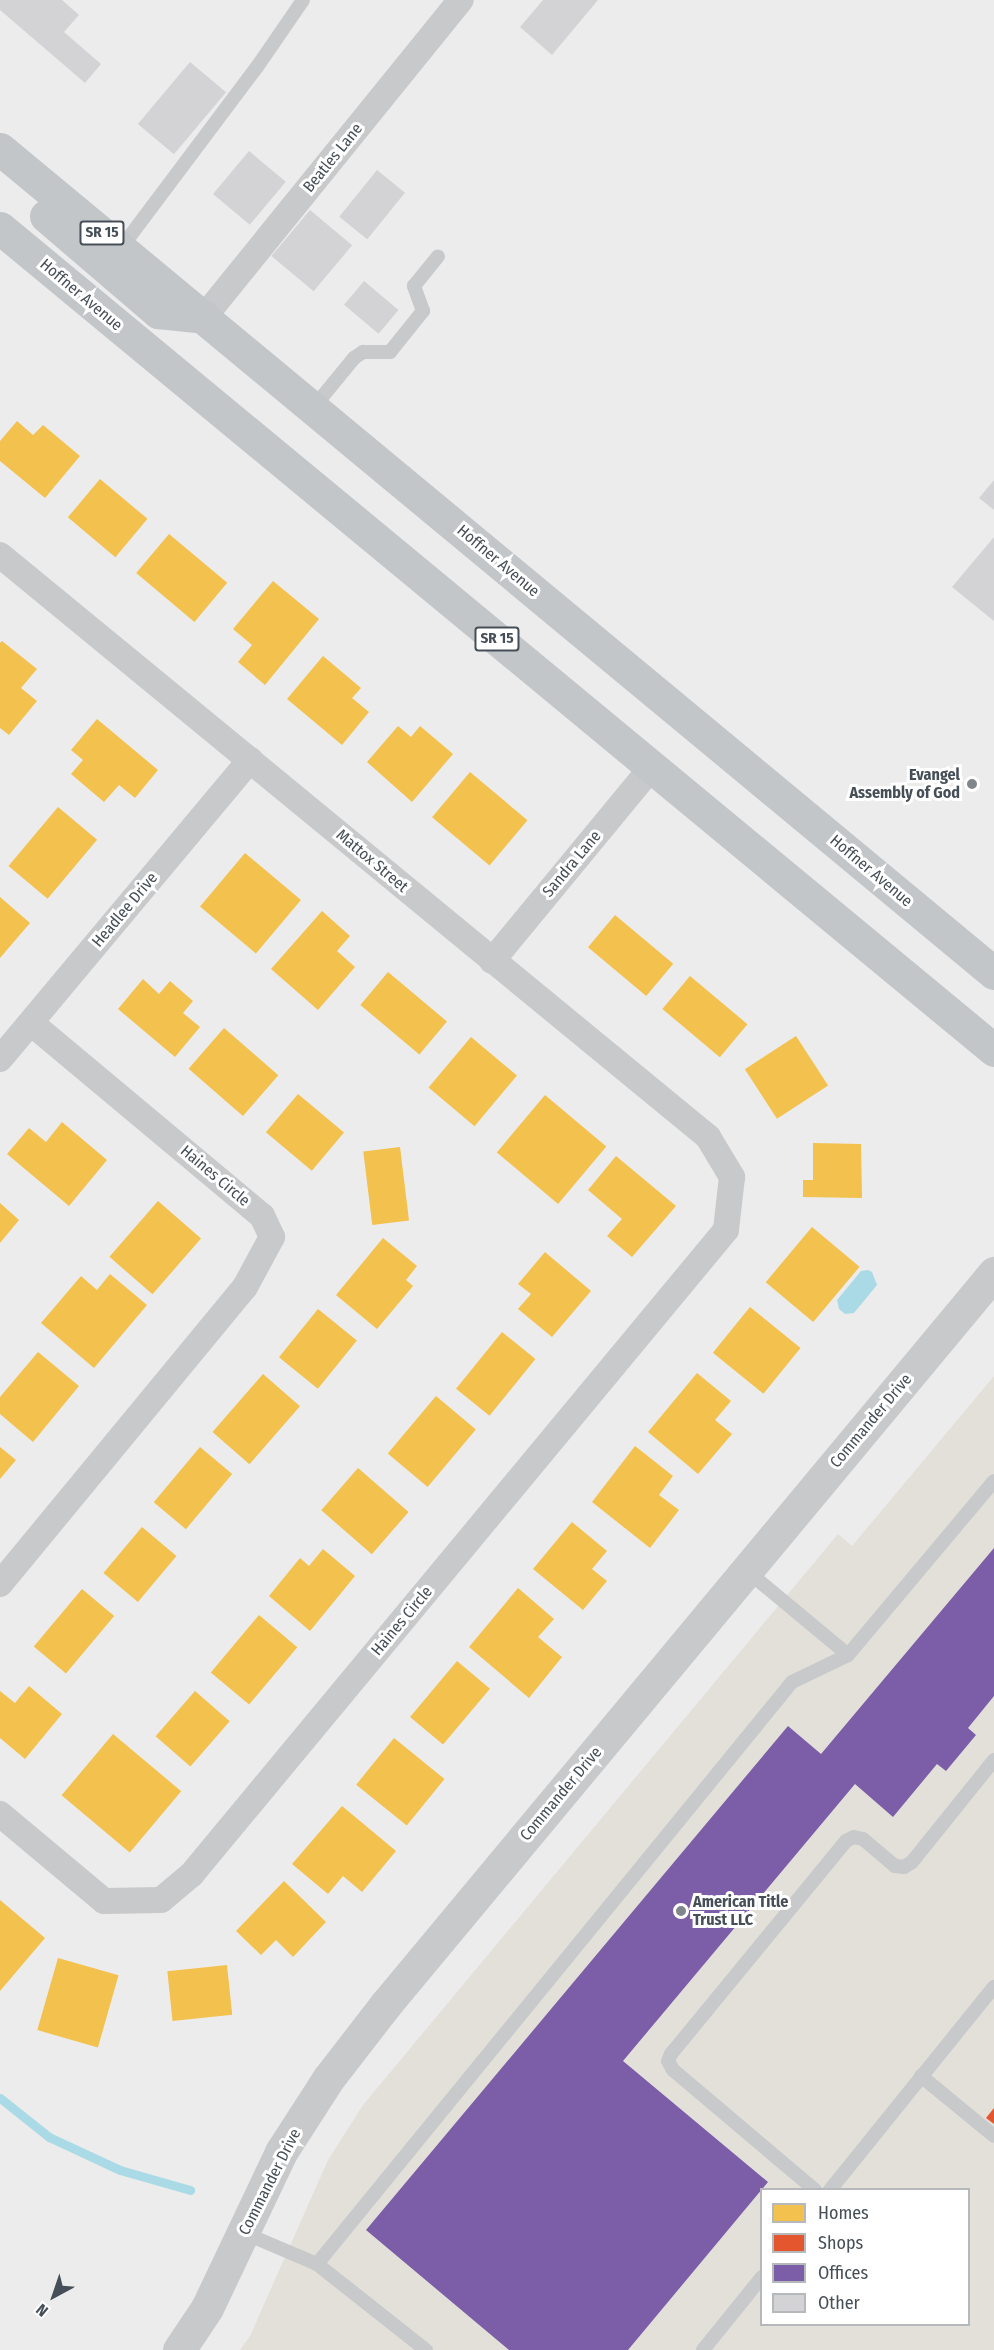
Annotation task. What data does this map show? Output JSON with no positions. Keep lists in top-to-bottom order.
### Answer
{
  "streets": {
    "main road": ["SR 15", "Hoffner Avenue"],
    "street": [
      "Beatles Lane",
      "Mattox Street",
      "Sandra Lane",
      "Headlee Drive",
      "Haines Circle",
      "Commander Drive"
    ]
  },
  "crossings": [
    ["Beatles Lane", "Hoffner Avenue"],
    ["Hoffner Avenue", "Sandra Lane"],
    ["Mattox Street", "Sandra Lane"],
    ["Mattox Street", "Headlee Drive"],
    ["Mattox Street", "Haines Circle"],
    ["Headlee Drive", "Haines Circle"]
  ],
  "places": ["Evangel Assembly of God", "American Title Trust LLC"],
  "legend": [
    "Homes",
    "Shops",
    "Offices",
    "Other"
  ],
  "north": "bottom left"
}
